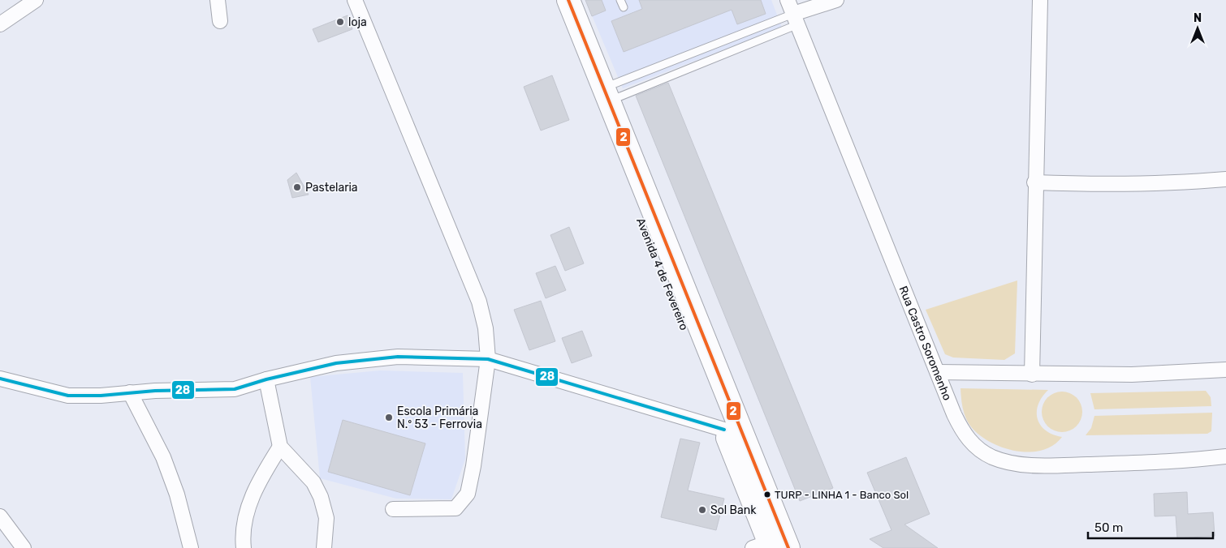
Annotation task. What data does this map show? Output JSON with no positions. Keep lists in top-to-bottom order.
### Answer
{
  "streets": {
    "main road": ["Avenida 4 de Fevereiro"],
    "street": ["Rua Castro Soromenho"]
  },
  "places": [
    "loja",
    "Pastelaria",
    "Escola Primária N.º 53 - Ferrovia",
    "TURP - LINHA 1 - Banco Sol",
    "Sol Bank"
  ],
  "lines": ["transit line 2", "transit line 28"],
  "scale_bar": "50 m",
  "north": "top"
}
